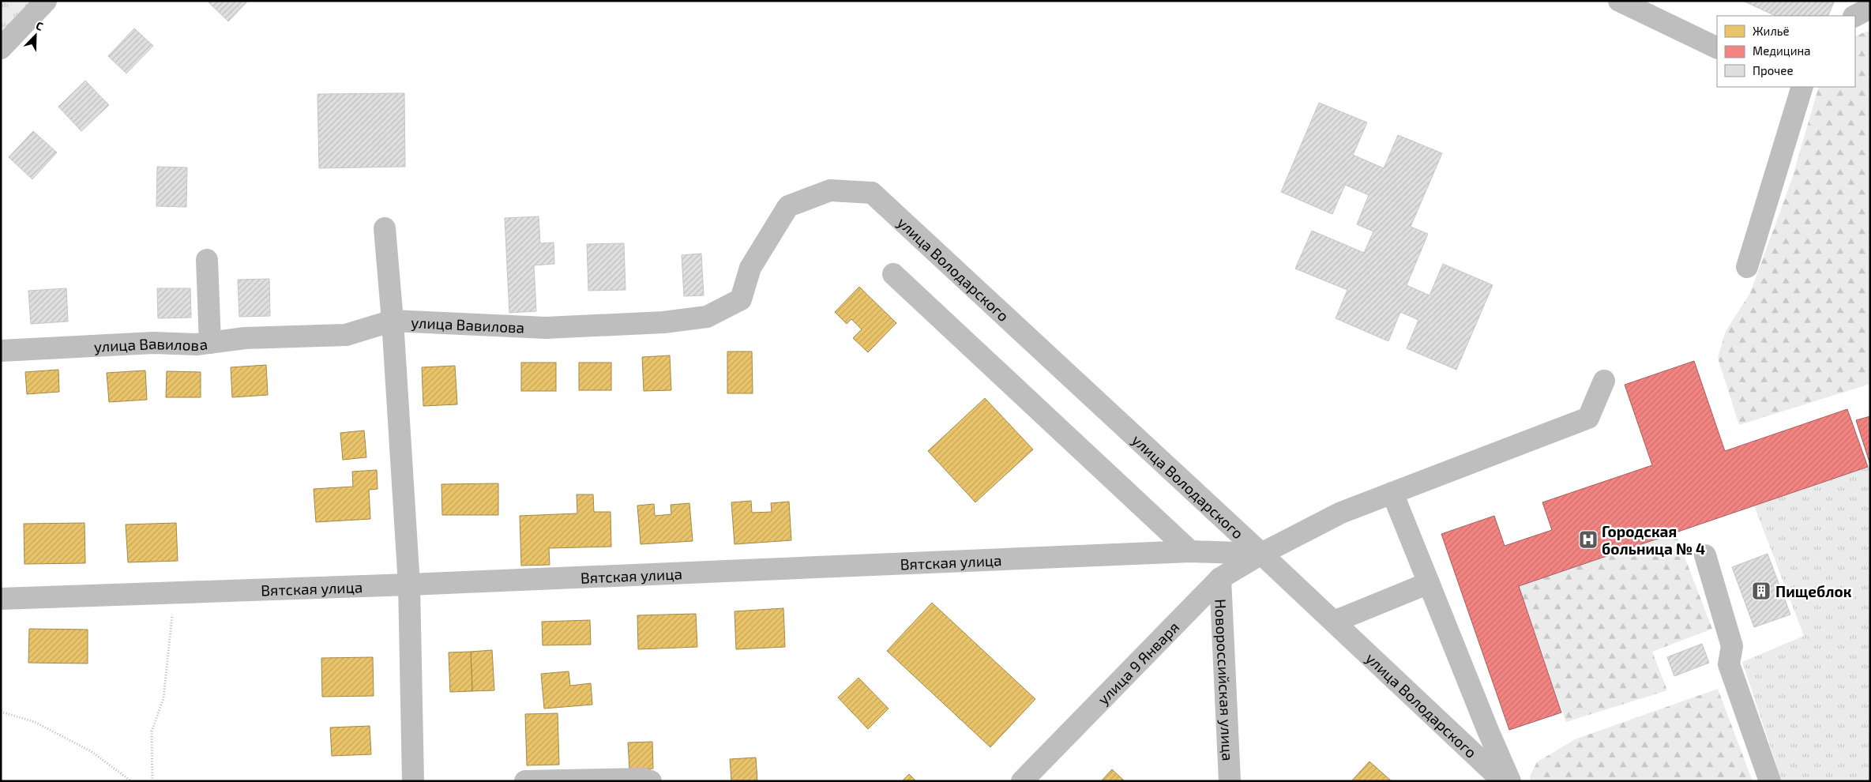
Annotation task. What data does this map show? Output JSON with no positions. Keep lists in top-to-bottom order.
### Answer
{
  "streets": {
    "street": [
      "улица Володарского",
      "улица Вавилова",
      "Вятская улица",
      "улица 9 Января",
      "Новороссийская улица"
    ]
  },
  "crossings": [
    ["улица Володарского", "улица Вавилова"],
    ["улица Володарского", "Вятская улица"],
    ["улица Володарского", "улица 9 Января"],
    ["Вятская улица", "улица 9 Января"],
    ["улица 9 Января", "Новороссийская улица"]
  ],
  "places": {
    "hospital": ["Городская больница № 4"],
    "building": ["Пищеблок"]
  },
  "legend": ["Жильё", "Медицина", "Прочее"],
  "north": "top right"
}
